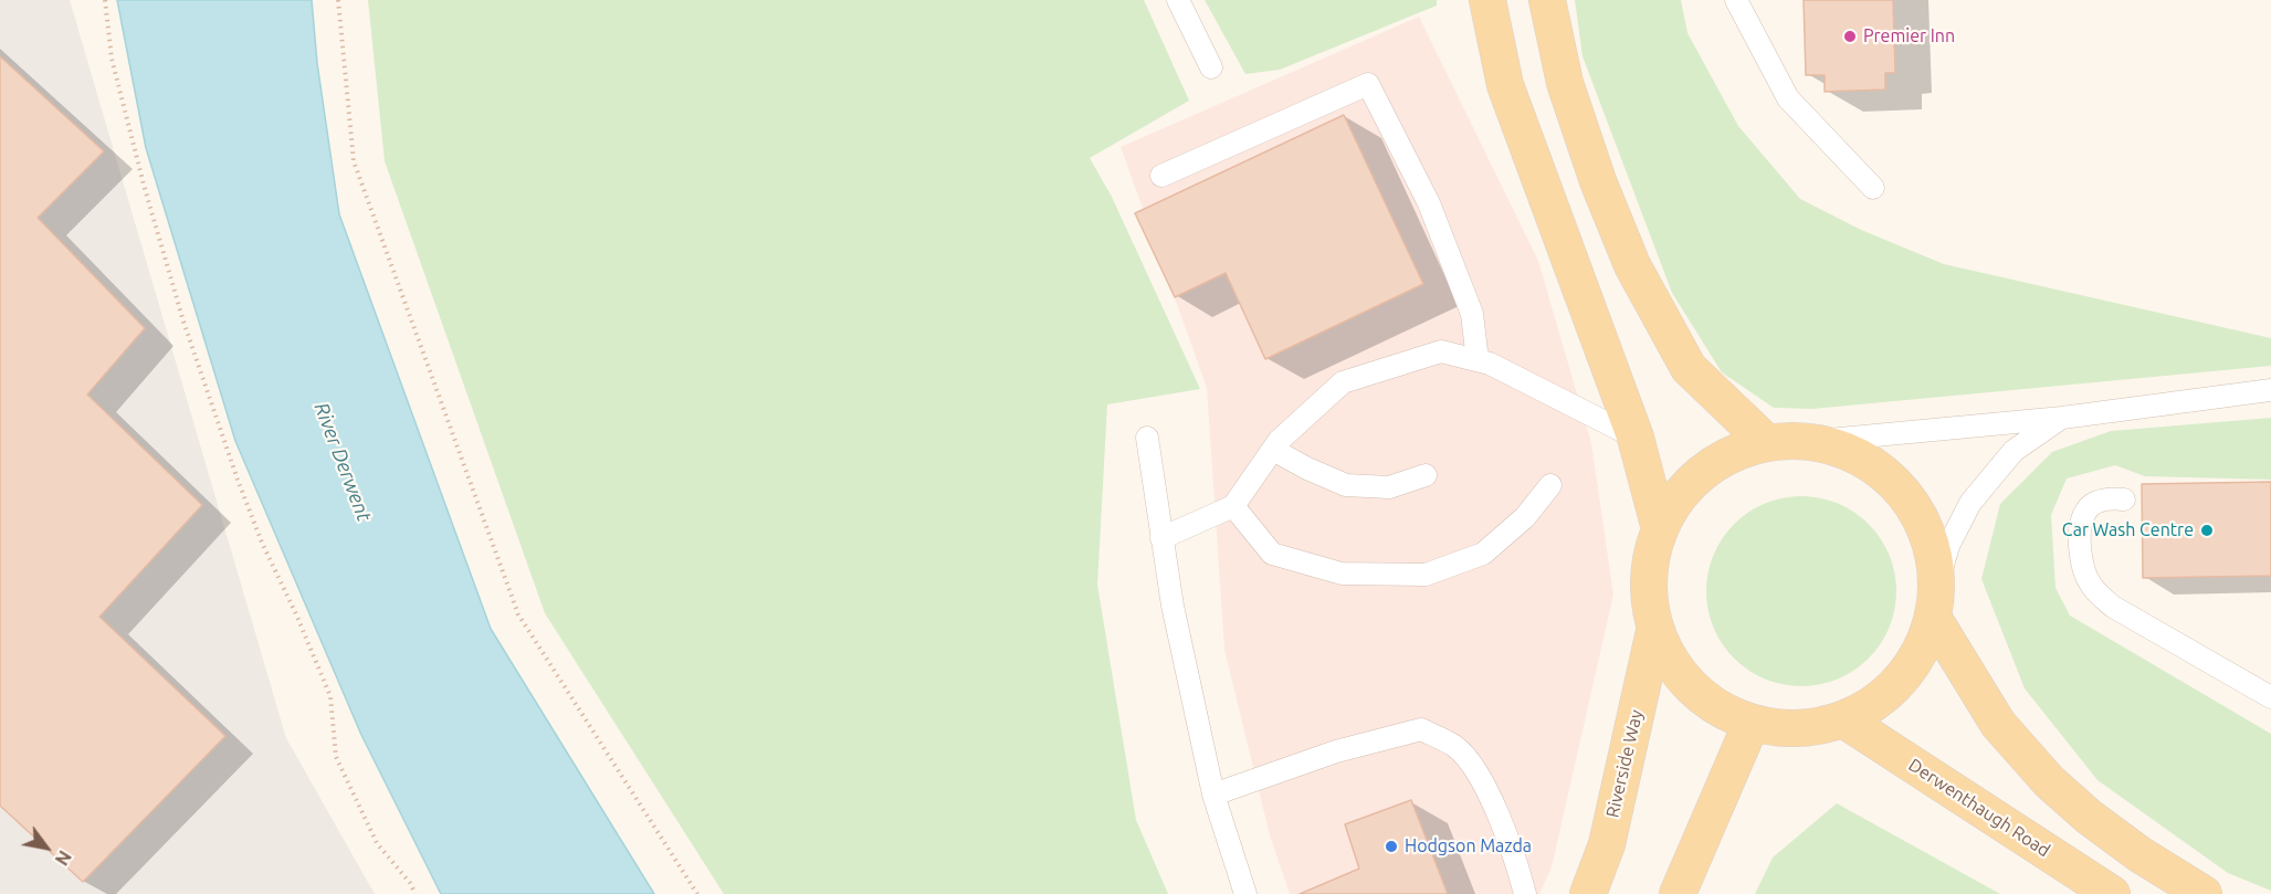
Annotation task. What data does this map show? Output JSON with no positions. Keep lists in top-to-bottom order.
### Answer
{
  "streets": {
    "main road": ["Riverside Way", "Derwenthaugh Road"]
  },
  "water": ["River Derwent"],
  "places": ["Premier Inn", "Car Wash Centre", "Hodgson Mazda"],
  "north": "bottom right"
}
